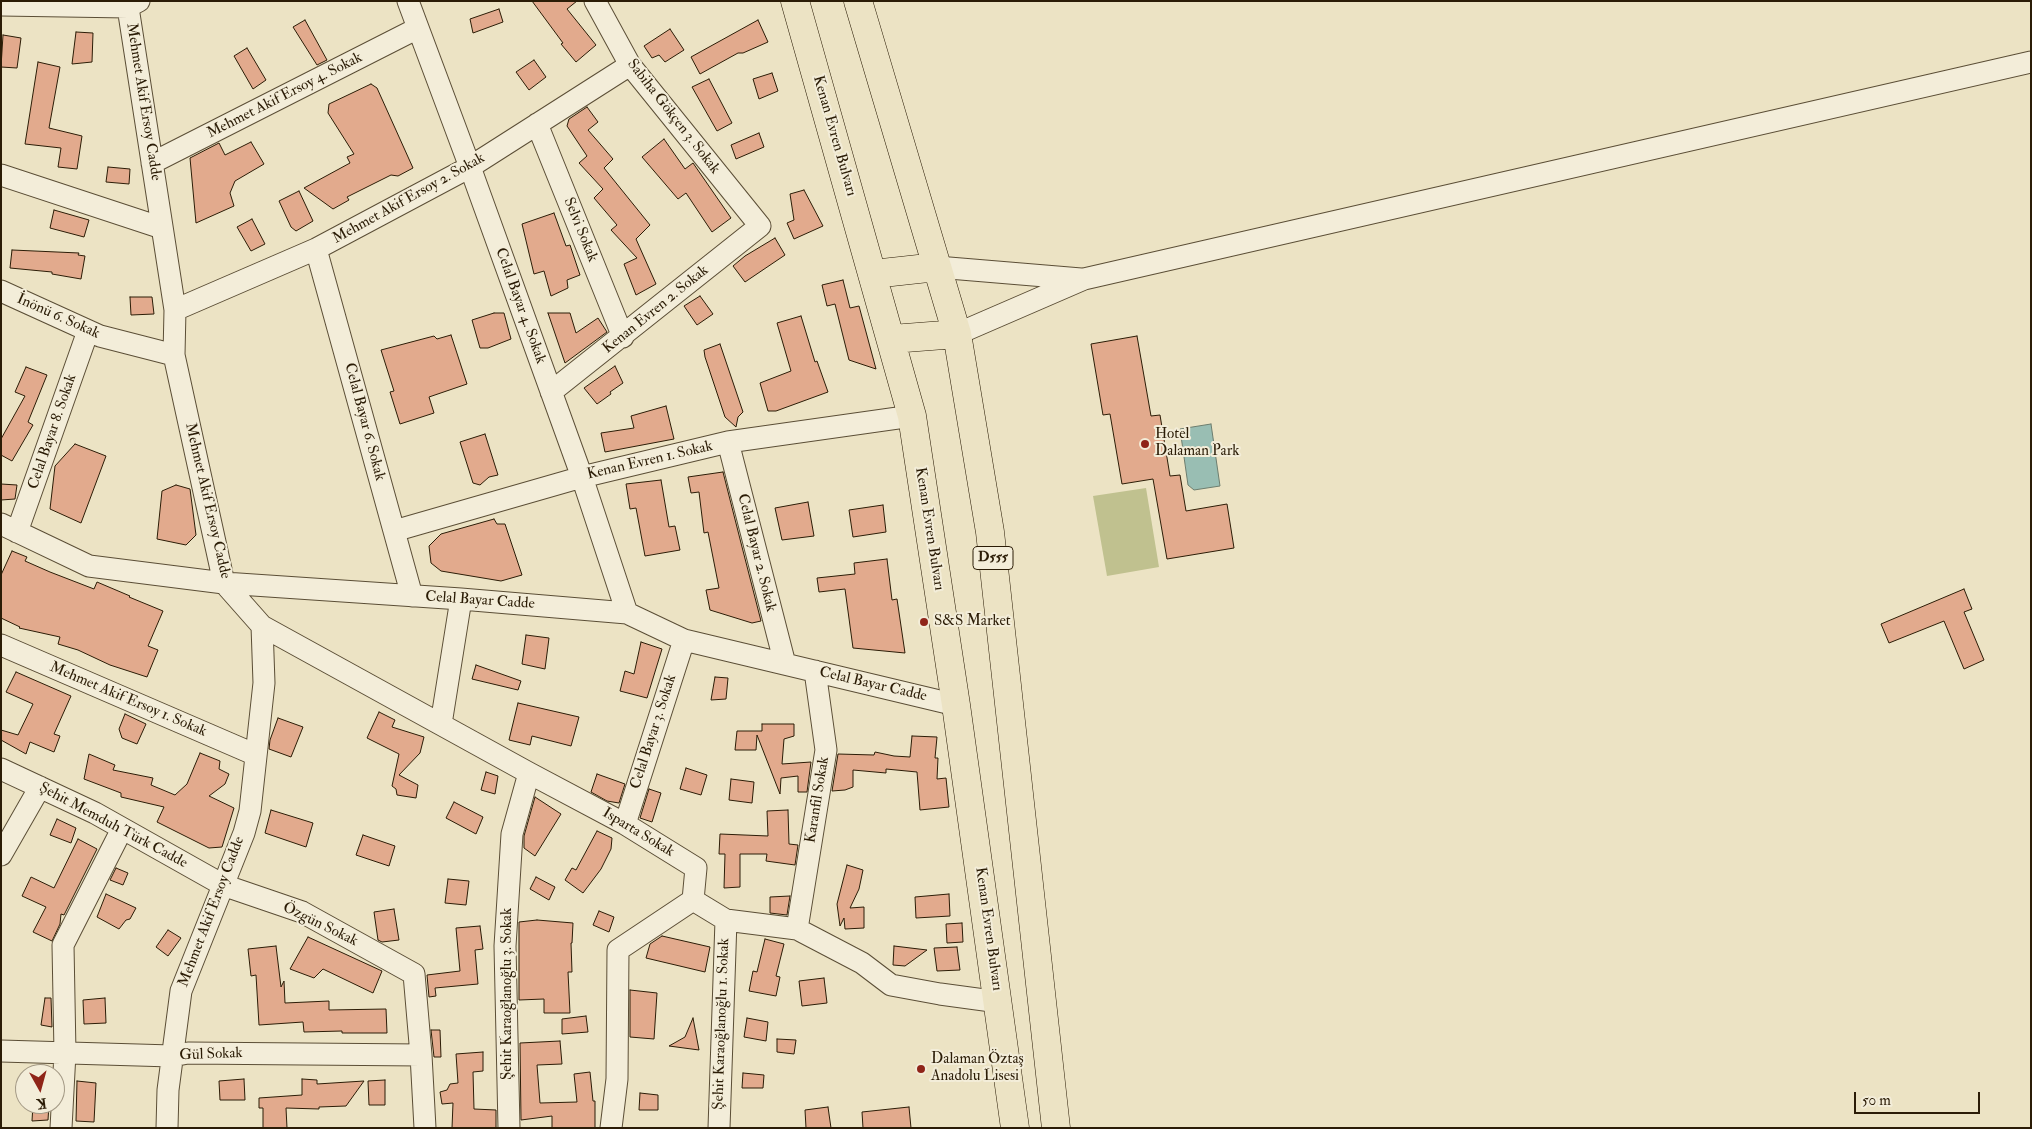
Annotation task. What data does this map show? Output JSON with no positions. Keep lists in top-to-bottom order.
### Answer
{
  "streets": {
    "main road": ["Kenan Evren Bulvarı", "D555"],
    "street": [
      "Mehmet Akif Ersoy 4. Sokak",
      "Mehmet Akif Ersoy Cadde",
      "Sabiha Gökçen 3. Sokak",
      "Mehmet Akif Ersoy 2. Sokak",
      "Selvi Sokak",
      "Celal Bayar 4. Sokak",
      "Kenan Evren 2. Sokak",
      "İnönü 6. Sokak",
      "Celal Bayar 6. Sokak",
      "Celal Bayar 8. Sokak",
      "Kenan Evren 1. Sokak",
      "Celal Bayar 2. Sokak",
      "Celal Bayar Cadde",
      "Mehmet Akif Ersoy 1. Sokak",
      "Celal Bayar 3. Sokak",
      "Karanfil Sokak",
      "Şehit Memduh Türk Cadde",
      "Isparta Sokak",
      "Özgün Sokak",
      "Şehit Karaoğlanoğlu 3. Sokak",
      "Şehit Karaoğlanoğlu 1. Sokak",
      "Gül Sokak"
    ]
  },
  "crossings": [
    ["Mehmet Akif Ersoy 4. Sokak", "Mehmet Akif Ersoy Cadde"],
    ["Mehmet Akif Ersoy 4. Sokak", "Celal Bayar 4. Sokak"],
    ["Mehmet Akif Ersoy Cadde", "Mehmet Akif Ersoy 2. Sokak"],
    ["Mehmet Akif Ersoy Cadde", "İnönü 6. Sokak"],
    ["Mehmet Akif Ersoy Cadde", "Celal Bayar Cadde"],
    ["Mehmet Akif Ersoy Cadde", "Mehmet Akif Ersoy 1. Sokak"],
    ["Mehmet Akif Ersoy Cadde", "Şehit Memduh Türk Cadde"],
    ["Mehmet Akif Ersoy Cadde", "Isparta Sokak"],
    ["Mehmet Akif Ersoy Cadde", "Özgün Sokak"],
    ["Mehmet Akif Ersoy Cadde", "Gül Sokak"],
    ["Sabiha Gökçen 3. Sokak", "Mehmet Akif Ersoy 2. Sokak"],
    ["Sabiha Gökçen 3. Sokak", "Kenan Evren 2. Sokak"],
    ["Kenan Evren Bulvarı", "Kenan Evren 1. Sokak"],
    ["Kenan Evren Bulvarı", "Celal Bayar Cadde"],
    ["Mehmet Akif Ersoy 2. Sokak", "Selvi Sokak"],
    ["Mehmet Akif Ersoy 2. Sokak", "Celal Bayar 4. Sokak"],
    ["Mehmet Akif Ersoy 2. Sokak", "Celal Bayar 6. Sokak"],
    ["Selvi Sokak", "Kenan Evren 2. Sokak"],
    ["Celal Bayar 4. Sokak", "Kenan Evren 2. Sokak"],
    ["Celal Bayar 4. Sokak", "Kenan Evren 1. Sokak"],
    ["Celal Bayar 4. Sokak", "Celal Bayar Cadde"],
    ["İnönü 6. Sokak", "Celal Bayar 8. Sokak"],
    ["Celal Bayar 6. Sokak", "Kenan Evren 1. Sokak"],
    ["Celal Bayar 6. Sokak", "Celal Bayar Cadde"],
    ["Celal Bayar 8. Sokak", "Celal Bayar Cadde"],
    ["Kenan Evren 1. Sokak", "Celal Bayar 2. Sokak"],
    ["Celal Bayar 2. Sokak", "Celal Bayar Cadde"],
    ["Celal Bayar Cadde", "Celal Bayar 3. Sokak"],
    ["Celal Bayar Cadde", "Karanfil Sokak"],
    ["Celal Bayar 3. Sokak", "Isparta Sokak"],
    ["Şehit Memduh Türk Cadde", "Özgün Sokak"],
    ["Isparta Sokak", "Şehit Karaoğlanoğlu 3. Sokak"],
    ["Özgün Sokak", "Gül Sokak"]
  ],
  "places": ["Hotel Dalaman Park", "S&S Market", "Dalaman Öztaş Anadolu Lisesi"],
  "scale_bar": "50 m",
  "north": "bottom"
}
